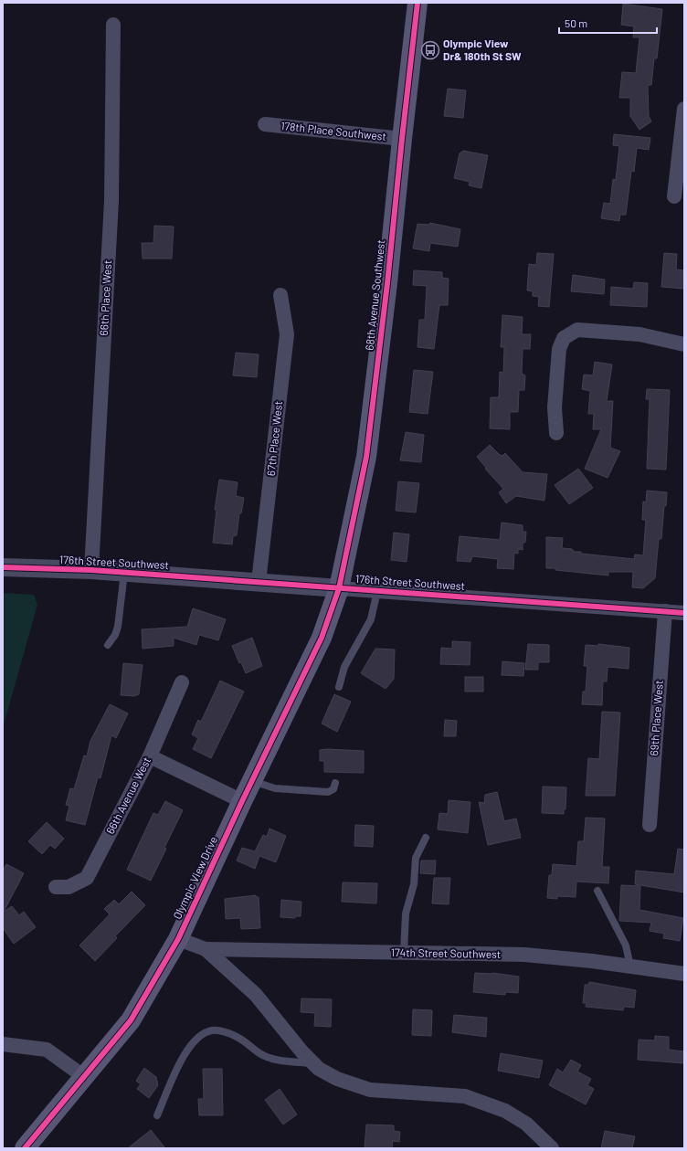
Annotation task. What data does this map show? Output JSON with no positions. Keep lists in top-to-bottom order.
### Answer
{
  "streets": {
    "main road": ["68th Avenue Southwest", "Olympic View Drive"],
    "street": [
      "178th Place Southwest",
      "66th Place West",
      "67th Place West",
      "176th Street Southwest",
      "69th Place West",
      "66th Avenue West",
      "174th Street Southwest"
    ]
  },
  "crossings": [
    ["178th Place Southwest", "68th Avenue Southwest"],
    ["68th Avenue Southwest", "176th Street Southwest"],
    ["68th Avenue Southwest", "Olympic View Drive"],
    ["66th Place West", "176th Street Southwest"],
    ["67th Place West", "176th Street Southwest"],
    ["176th Street Southwest", "69th Place West"],
    ["176th Street Southwest", "Olympic View Drive"]
  ],
  "places": {
    "bus stop": ["Olympic View Dr& 180th St SW"]
  },
  "scale_bar": "50 m"
}
